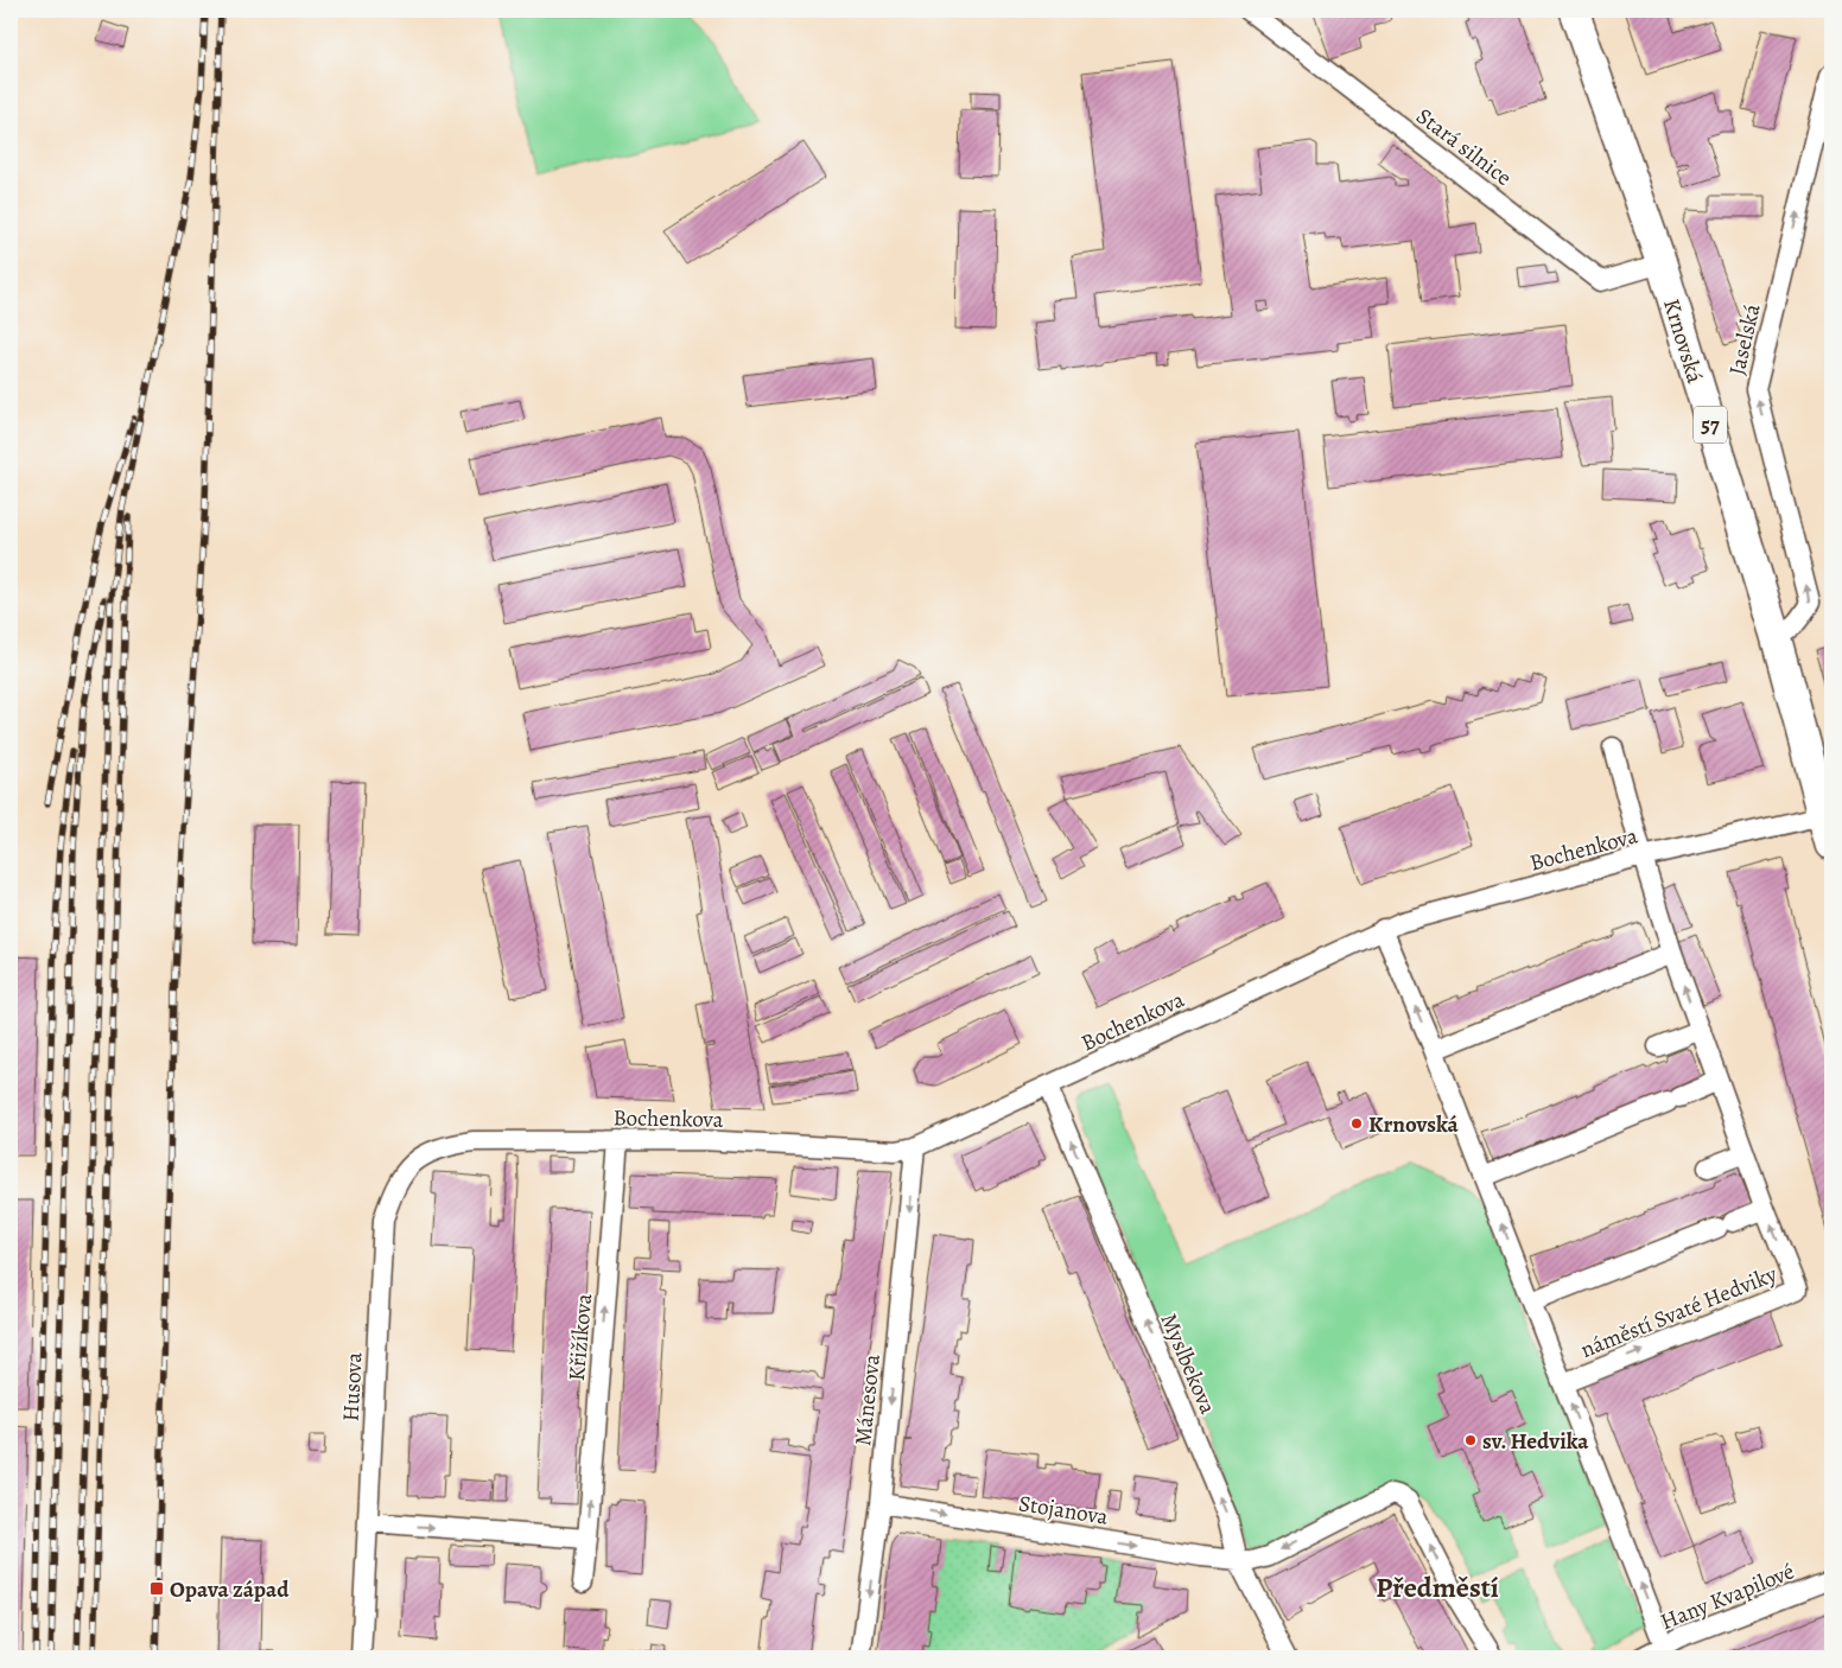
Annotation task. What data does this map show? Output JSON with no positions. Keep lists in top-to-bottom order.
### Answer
{
  "streets": {
    "main road": ["Krnovská", "57"],
    "street": [
      "Stará silnice",
      "Jaselská",
      "Bochenkova",
      "náměstí Svaté Hedviky",
      "Křižíkova",
      "Myslbekova",
      "Husova",
      "Mánesova",
      "Stojanova",
      "Hany Kvapilové"
    ]
  },
  "crossings": [
    ["Stará silnice", "Krnovská"],
    ["Jaselská", "Krnovská"],
    ["Krnovská", "Bochenkova"],
    ["Bochenkova", "náměstí Svaté Hedviky"],
    ["Bochenkova", "Křižíkova"],
    ["Bochenkova", "Myslbekova"],
    ["Bochenkova", "Husova"],
    ["Bochenkova", "Mánesova"],
    ["náměstí Svaté Hedviky", "Hany Kvapilové"],
    ["Myslbekova", "Stojanova"],
    ["Mánesova", "Stojanova"]
  ],
  "one_way": [
    "Jaselská",
    "Křižíkova",
    "Myslbekova",
    "Mánesova",
    "Stojanova"
  ],
  "districts": ["Předměstí"],
  "places": {
    "other": ["Krnovská", "sv. Hedvika"],
    "transit": ["Opava západ"]
  }
}
